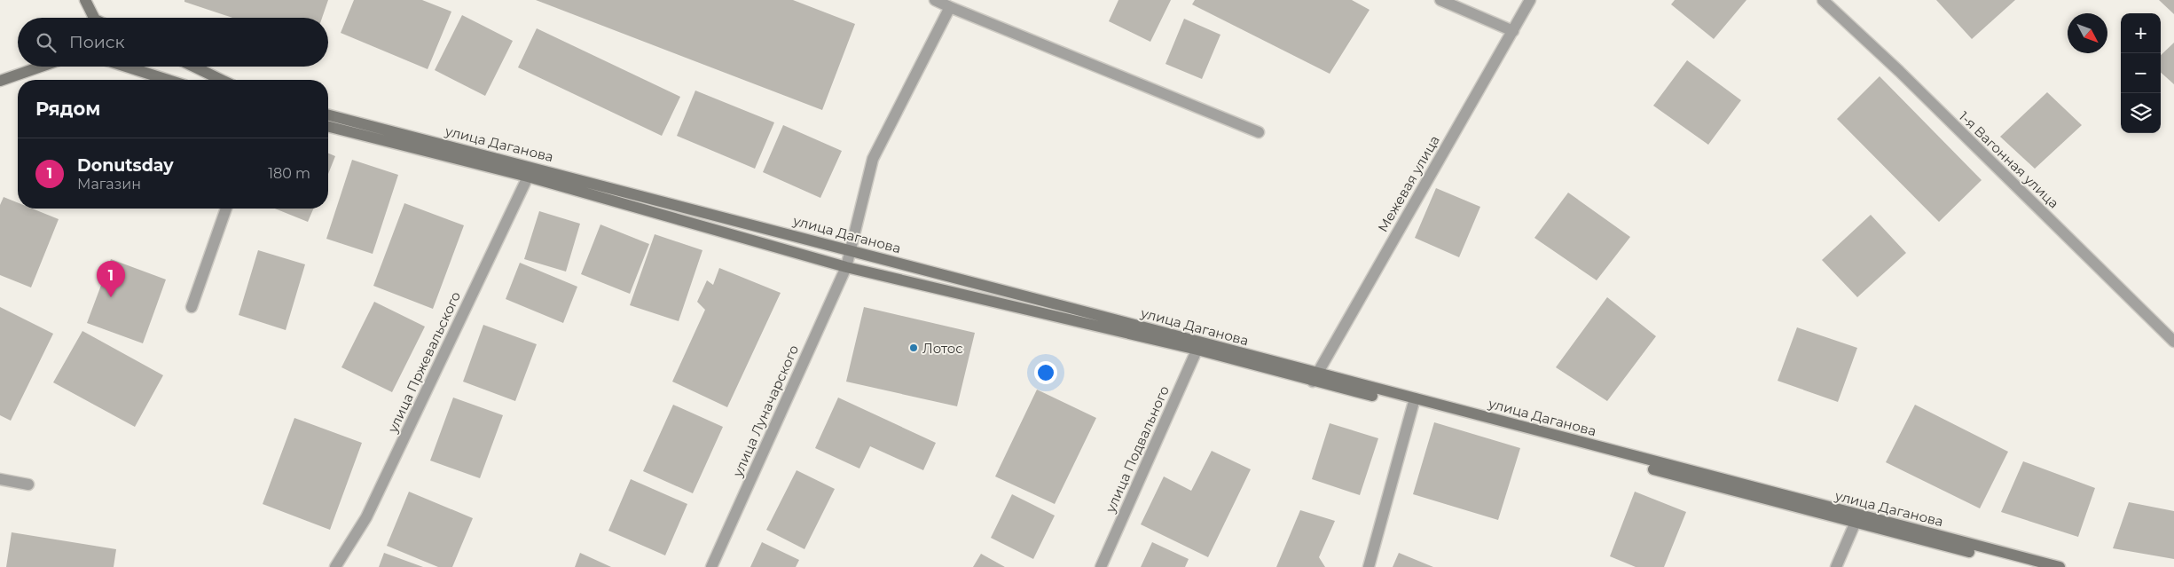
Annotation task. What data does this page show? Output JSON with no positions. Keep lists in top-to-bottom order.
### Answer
{
  "streets": {
    "main road": ["улица Даганова"],
    "street": [
      "1-я Вагонная улица",
      "Межевая улица",
      "улица Пржевальского",
      "улица Луначарского",
      "улица Подвального"
    ]
  },
  "crossings": [
    ["улица Даганова", "Межевая улица"],
    ["улица Даганова", "улица Пржевальского"],
    ["улица Даганова", "улица Луначарского"],
    ["улица Даганова", "улица Подвального"]
  ],
  "places": ["Лотос"],
  "north": "bottom right",
  "page": {
    "map_buttons": ["+", "−"],
    "search": "Поиск",
    "heading": "Рядом",
    "list": [
      {
        "mark": "1",
        "name": "Donutsday",
        "note": "Магазин",
        "value": "180 m"
      }
    ],
    "pins": "1"
  }
}
